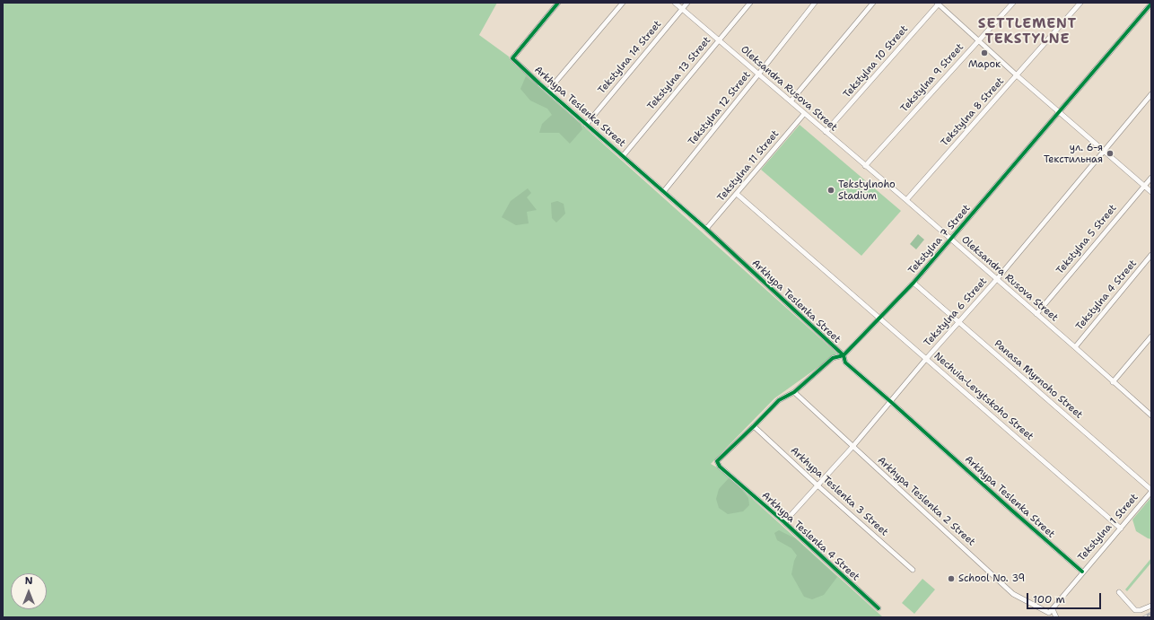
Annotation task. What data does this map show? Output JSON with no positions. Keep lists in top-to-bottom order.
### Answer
{
  "streets": {
    "street": [
      "Tekstylna 14 Street",
      "Tekstylna 10 Street",
      "Tekstylna 13 Street",
      "Tekstylna 9 Street",
      "Oleksandra Rusova Street",
      "Arkhypa Teslenka Street",
      "Tekstylna 12 Street",
      "Tekstylna 8 Street",
      "Tekstylna 11 Street",
      "Tekstylna 7 Street",
      "Tekstylna 5 Street",
      "Tekstylna 4 Street",
      "Tekstylna 6 Street",
      "Panasa Myrnoho Street",
      "Nechuia-Levytskoho Street",
      "Arkhypa Teslenka 3 Street",
      "Arkhypa Teslenka 2 Street",
      "Tekstylna 1 Street",
      "Arkhypa Teslenka 4 Street"
    ]
  },
  "crossings": [
    ["Tekstylna 14 Street", "Oleksandra Rusova Street"],
    ["Tekstylna 14 Street", "Arkhypa Teslenka Street"],
    ["Tekstylna 10 Street", "Oleksandra Rusova Street"],
    ["Tekstylna 13 Street", "Oleksandra Rusova Street"],
    ["Tekstylna 13 Street", "Arkhypa Teslenka Street"],
    ["Tekstylna 9 Street", "Oleksandra Rusova Street"],
    ["Oleksandra Rusova Street", "Tekstylna 12 Street"],
    ["Oleksandra Rusova Street", "Tekstylna 8 Street"],
    ["Oleksandra Rusova Street", "Tekstylna 11 Street"],
    ["Oleksandra Rusova Street", "Tekstylna 7 Street"],
    ["Oleksandra Rusova Street", "Tekstylna 5 Street"],
    ["Oleksandra Rusova Street", "Tekstylna 4 Street"],
    ["Oleksandra Rusova Street", "Tekstylna 6 Street"],
    ["Arkhypa Teslenka Street", "Tekstylna 12 Street"],
    ["Arkhypa Teslenka Street", "Tekstylna 11 Street"],
    ["Arkhypa Teslenka Street", "Tekstylna 7 Street"],
    ["Arkhypa Teslenka Street", "Tekstylna 6 Street"],
    ["Arkhypa Teslenka Street", "Tekstylna 1 Street"],
    ["Tekstylna 11 Street", "Nechuia-Levytskoho Street"],
    ["Tekstylna 7 Street", "Panasa Myrnoho Street"],
    ["Tekstylna 7 Street", "Nechuia-Levytskoho Street"],
    ["Tekstylna 7 Street", "Arkhypa Teslenka 3 Street"],
    ["Tekstylna 7 Street", "Arkhypa Teslenka 2 Street"],
    ["Tekstylna 7 Street", "Arkhypa Teslenka 4 Street"],
    ["Tekstylna 6 Street", "Panasa Myrnoho Street"],
    ["Tekstylna 6 Street", "Nechuia-Levytskoho Street"],
    ["Tekstylna 6 Street", "Arkhypa Teslenka 3 Street"],
    ["Tekstylna 6 Street", "Arkhypa Teslenka 2 Street"],
    ["Tekstylna 6 Street", "Arkhypa Teslenka 4 Street"],
    ["Panasa Myrnoho Street", "Tekstylna 1 Street"],
    ["Nechuia-Levytskoho Street", "Tekstylna 1 Street"],
    ["Arkhypa Teslenka 2 Street", "Tekstylna 1 Street"]
  ],
  "districts": ["SETTLEMENT TEKSTYLNE"],
  "places": [
    "Марок",
    "ул. 6-я Текстильная",
    "Tekstylnoho Stadium",
    "School No. 39"
  ],
  "scale_bar": "100 m",
  "north": "top"
}
